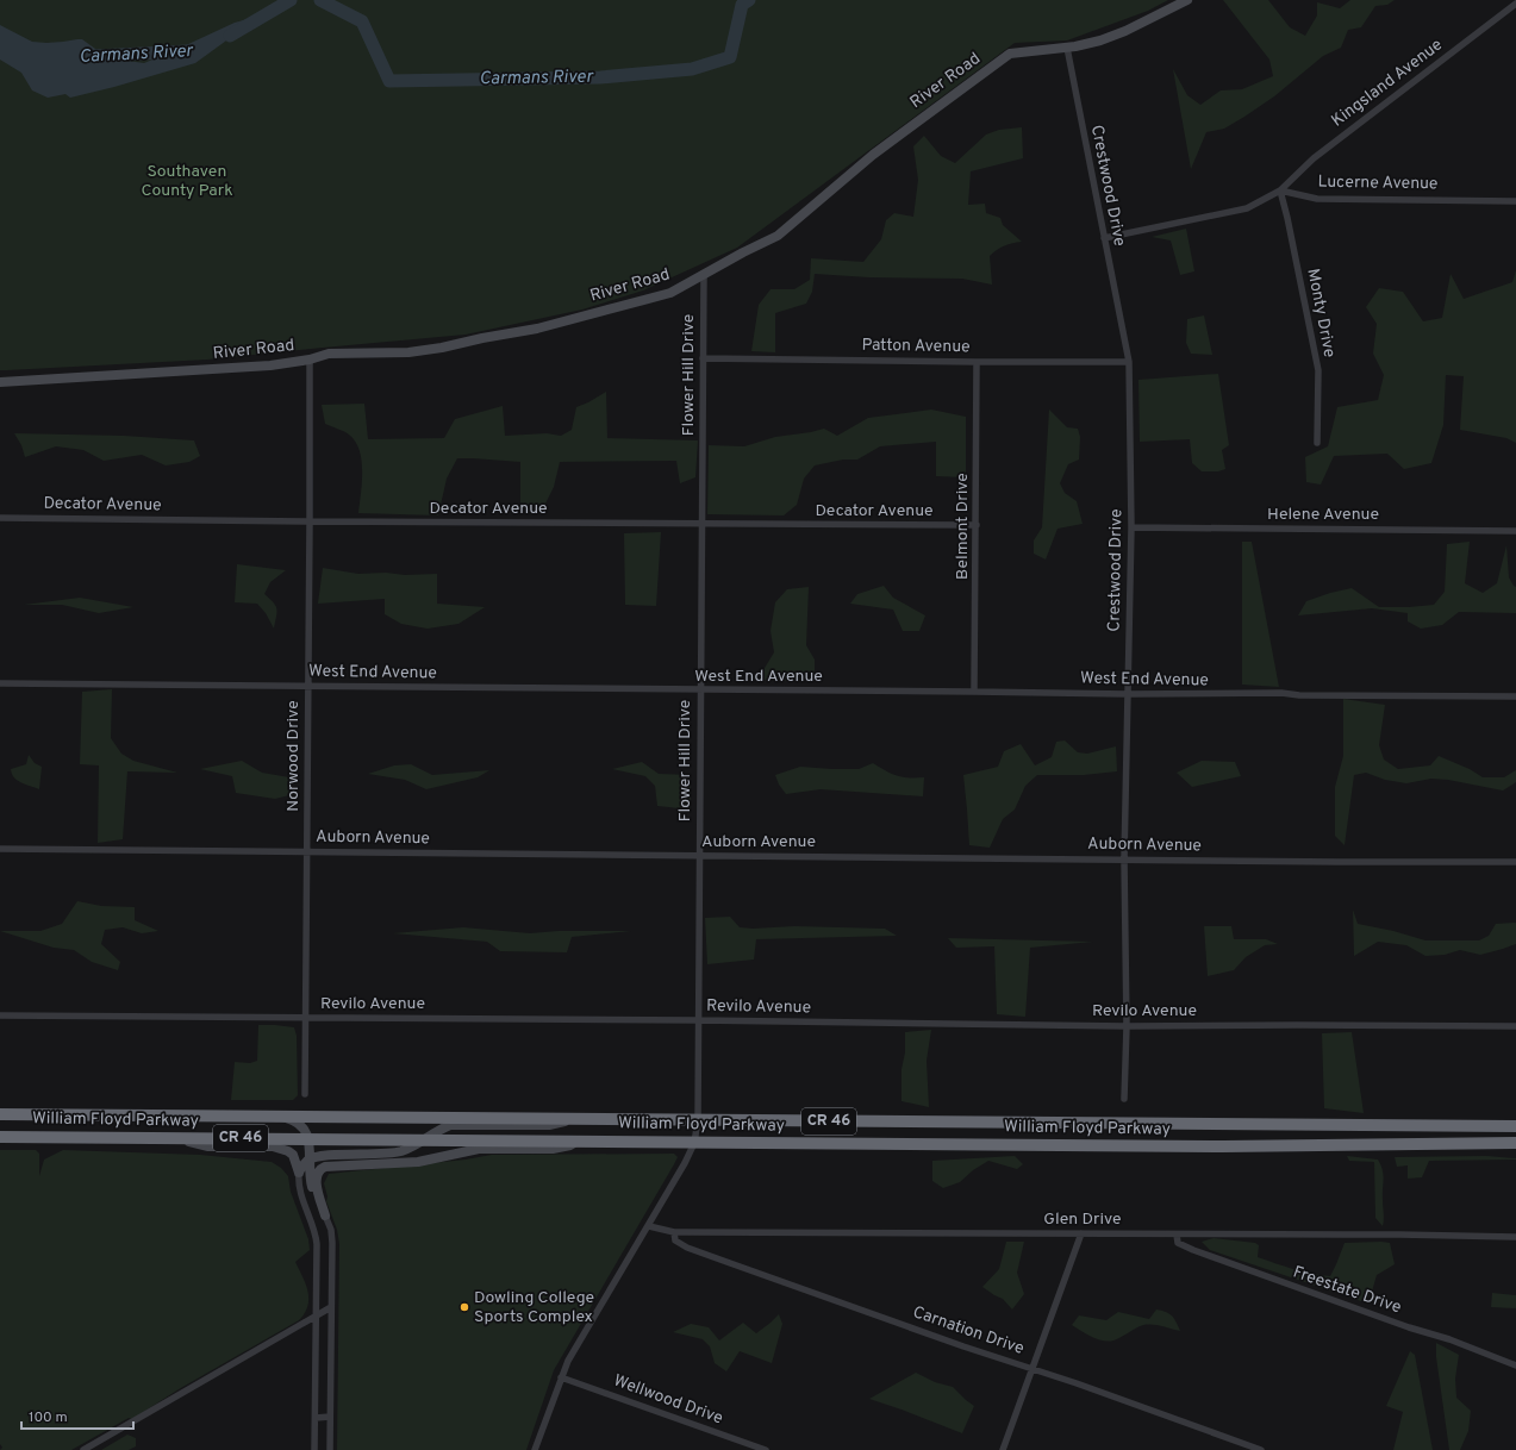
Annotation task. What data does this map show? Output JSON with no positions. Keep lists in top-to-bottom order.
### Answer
{
  "streets": {
    "highway": ["William Floyd Parkway", "CR 46"],
    "street": [
      "River Road",
      "Kingsland Avenue",
      "Lucerne Avenue",
      "Crestwood Drive",
      "Monty Drive",
      "Patton Avenue",
      "Flower Hill Drive",
      "Decator Avenue",
      "Helene Avenue",
      "Belmont Drive",
      "West End Avenue",
      "Norwood Drive",
      "Auborn Avenue",
      "Revilo Avenue",
      "Glen Drive",
      "Freestate Drive",
      "Carnation Drive",
      "Wellwood Drive"
    ]
  },
  "crossings": [
    ["River Road", "Crestwood Drive"],
    ["River Road", "Flower Hill Drive"],
    ["River Road", "Norwood Drive"],
    ["Kingsland Avenue", "Lucerne Avenue"],
    ["Kingsland Avenue", "Monty Drive"],
    ["Lucerne Avenue", "Monty Drive"],
    ["Crestwood Drive", "Patton Avenue"],
    ["Crestwood Drive", "Helene Avenue"],
    ["Crestwood Drive", "West End Avenue"],
    ["Crestwood Drive", "Auborn Avenue"],
    ["Crestwood Drive", "Revilo Avenue"],
    ["Patton Avenue", "Flower Hill Drive"],
    ["Patton Avenue", "Belmont Drive"],
    ["Flower Hill Drive", "Decator Avenue"],
    ["Flower Hill Drive", "West End Avenue"],
    ["Flower Hill Drive", "Auborn Avenue"],
    ["Flower Hill Drive", "Revilo Avenue"],
    ["Flower Hill Drive", "William Floyd Parkway"],
    ["Decator Avenue", "Belmont Drive"],
    ["Decator Avenue", "Norwood Drive"],
    ["Belmont Drive", "West End Avenue"],
    ["West End Avenue", "Norwood Drive"],
    ["Norwood Drive", "Auborn Avenue"],
    ["Norwood Drive", "Revilo Avenue"],
    ["Glen Drive", "Freestate Drive"],
    ["Glen Drive", "Carnation Drive"]
  ],
  "water": ["Carmans River"],
  "parks": ["Southaven County Park"],
  "places": ["Dowling College Sports Complex"],
  "scale_bar": "100 m"
}
